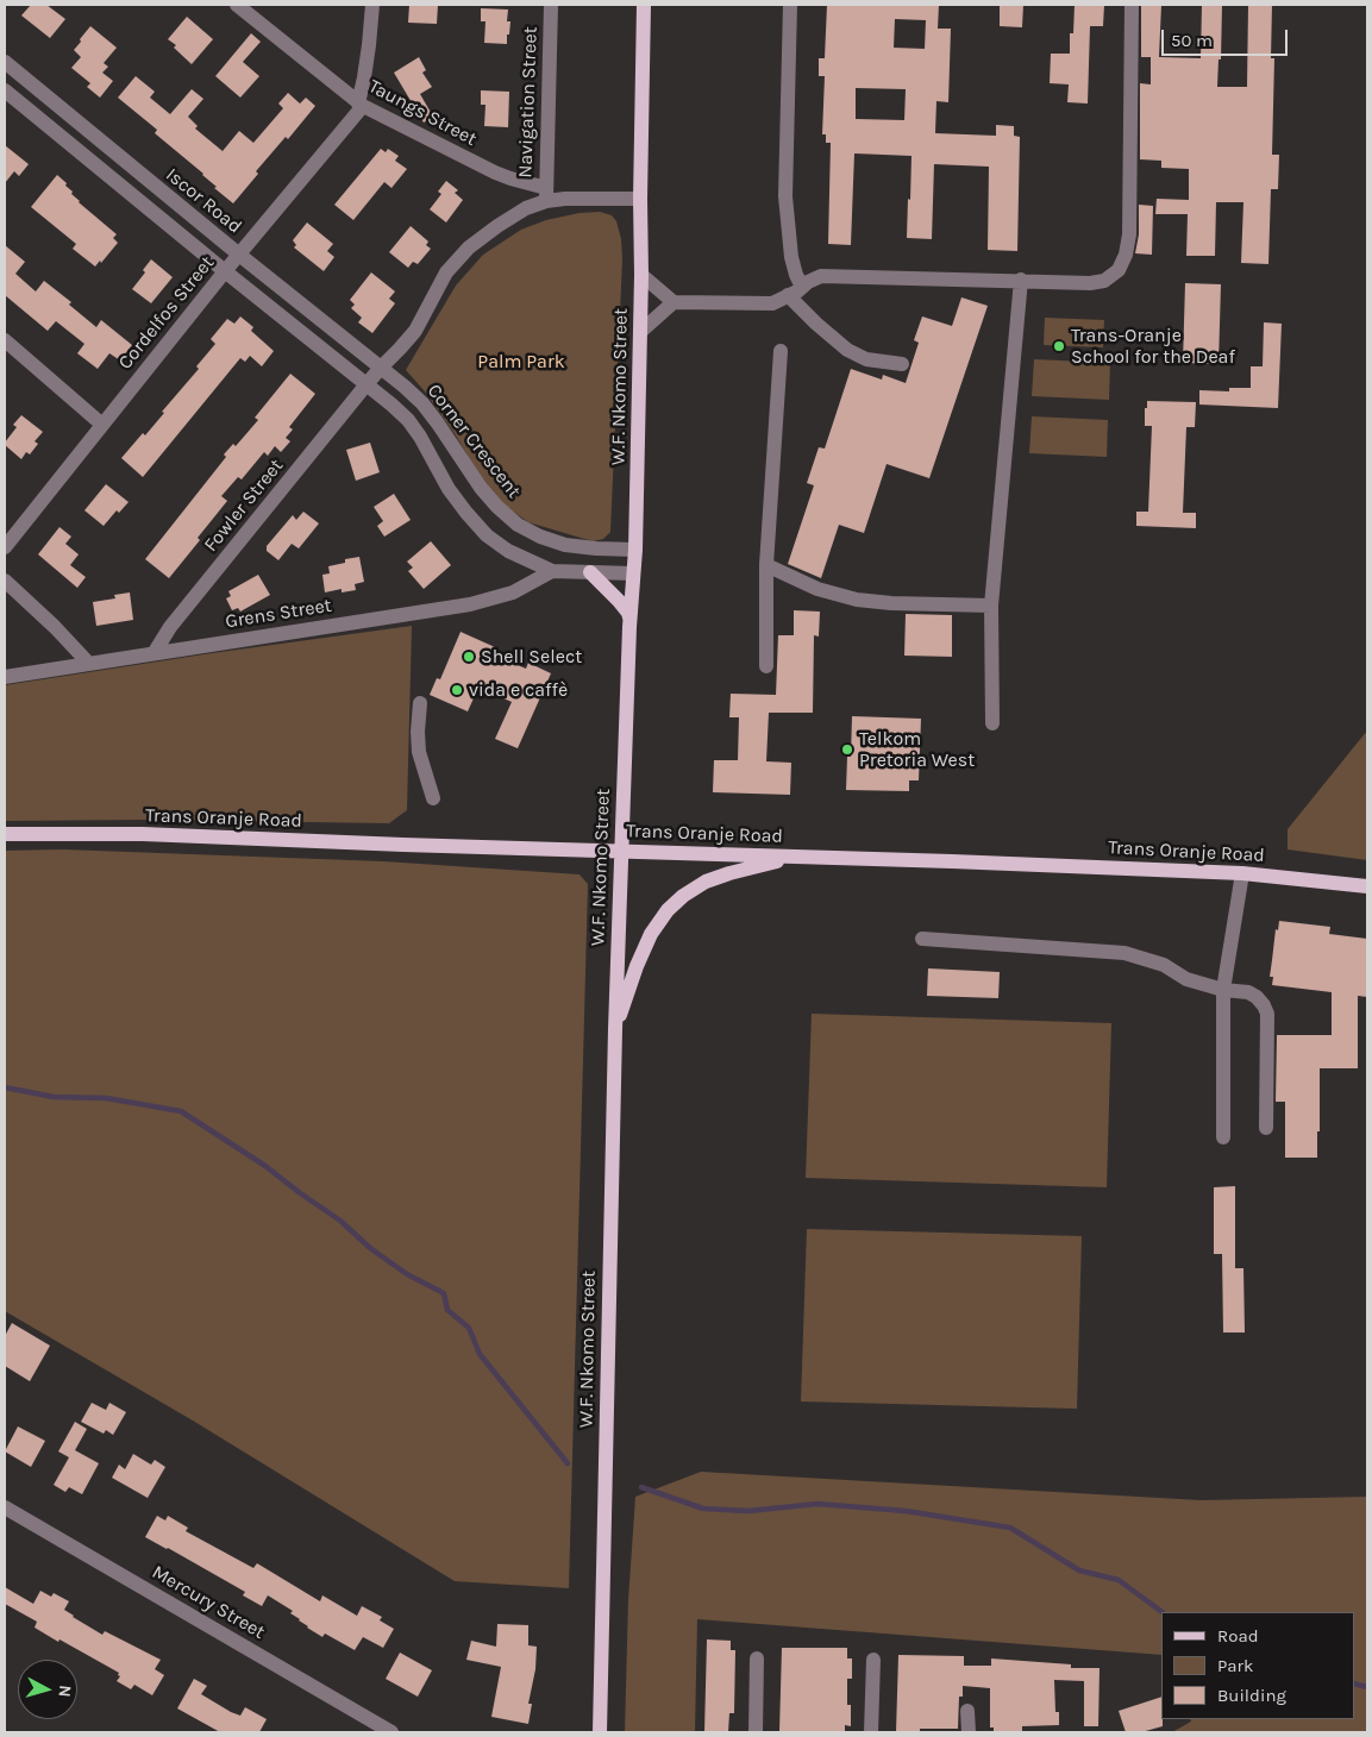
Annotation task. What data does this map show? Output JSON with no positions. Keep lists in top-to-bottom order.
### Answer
{
  "streets": {
    "main road": ["W.F. Nkomo Street", "Trans Oranje Road"],
    "street": [
      "Navigation Street",
      "Taungs Street",
      "Iscor Road",
      "Cordelfos Street",
      "Corner Crescent",
      "Fowler Street",
      "Grens Street",
      "Mercury Street"
    ]
  },
  "crossings": [
    ["Navigation Street", "Taungs Street"],
    ["Taungs Street", "Cordelfos Street"],
    ["Taungs Street", "W.F. Nkomo Street"],
    ["Iscor Road", "Cordelfos Street"],
    ["Iscor Road", "Corner Crescent"],
    ["Iscor Road", "Fowler Street"],
    ["W.F. Nkomo Street", "Corner Crescent"],
    ["W.F. Nkomo Street", "Trans Oranje Road"],
    ["Corner Crescent", "Fowler Street"],
    ["Corner Crescent", "Grens Street"],
    ["Fowler Street", "Grens Street"]
  ],
  "parks": ["Palm Park"],
  "places": [
    "Trans-Oranje School for the Deaf",
    "Shell Select",
    "vida e caffè",
    "Telkom Pretoria West"
  ],
  "legend": ["Road", "Park", "Building"],
  "scale_bar": "50 m",
  "north": "right"
}
